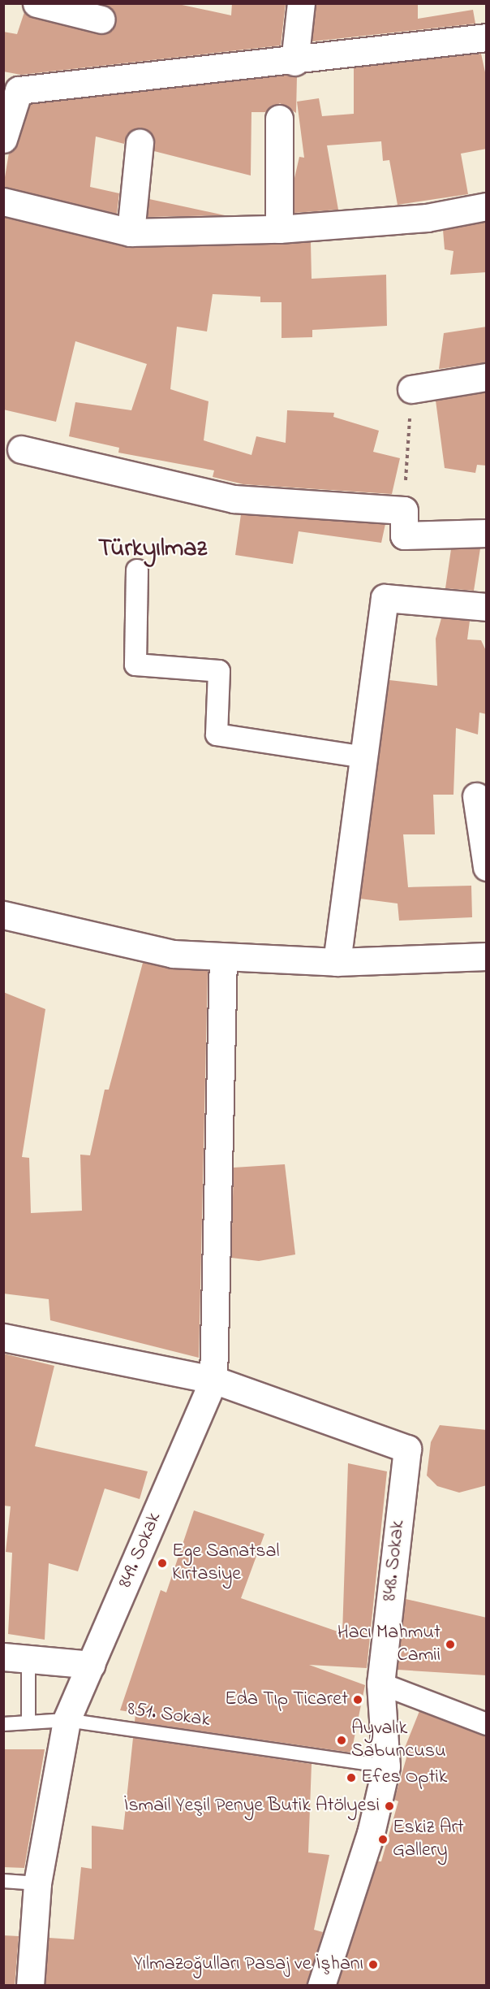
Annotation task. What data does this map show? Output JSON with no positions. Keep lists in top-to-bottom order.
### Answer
{
  "streets": {
    "street": ["849. Sokak", "848. Sokak"],
    "lane": ["851. Sokak"]
  },
  "crossings": [
    ["849. Sokak", "848. Sokak"],
    ["849. Sokak", "851. Sokak"],
    ["848. Sokak", "851. Sokak"]
  ],
  "districts": ["Türkyılmaz"],
  "places": [
    "Ege Sanatsal Kırtasiye",
    "Hacı Mahmut Camii",
    "Eda Tıp Ticaret",
    "Ayvalık Sabuncusu",
    "Efes Optik",
    "İsmail Yeşil Penye Butik Atölyesi",
    "Eskiz Art Gallery",
    "Yılmazoğulları Pasaj ve İşhanı"
  ]
}
